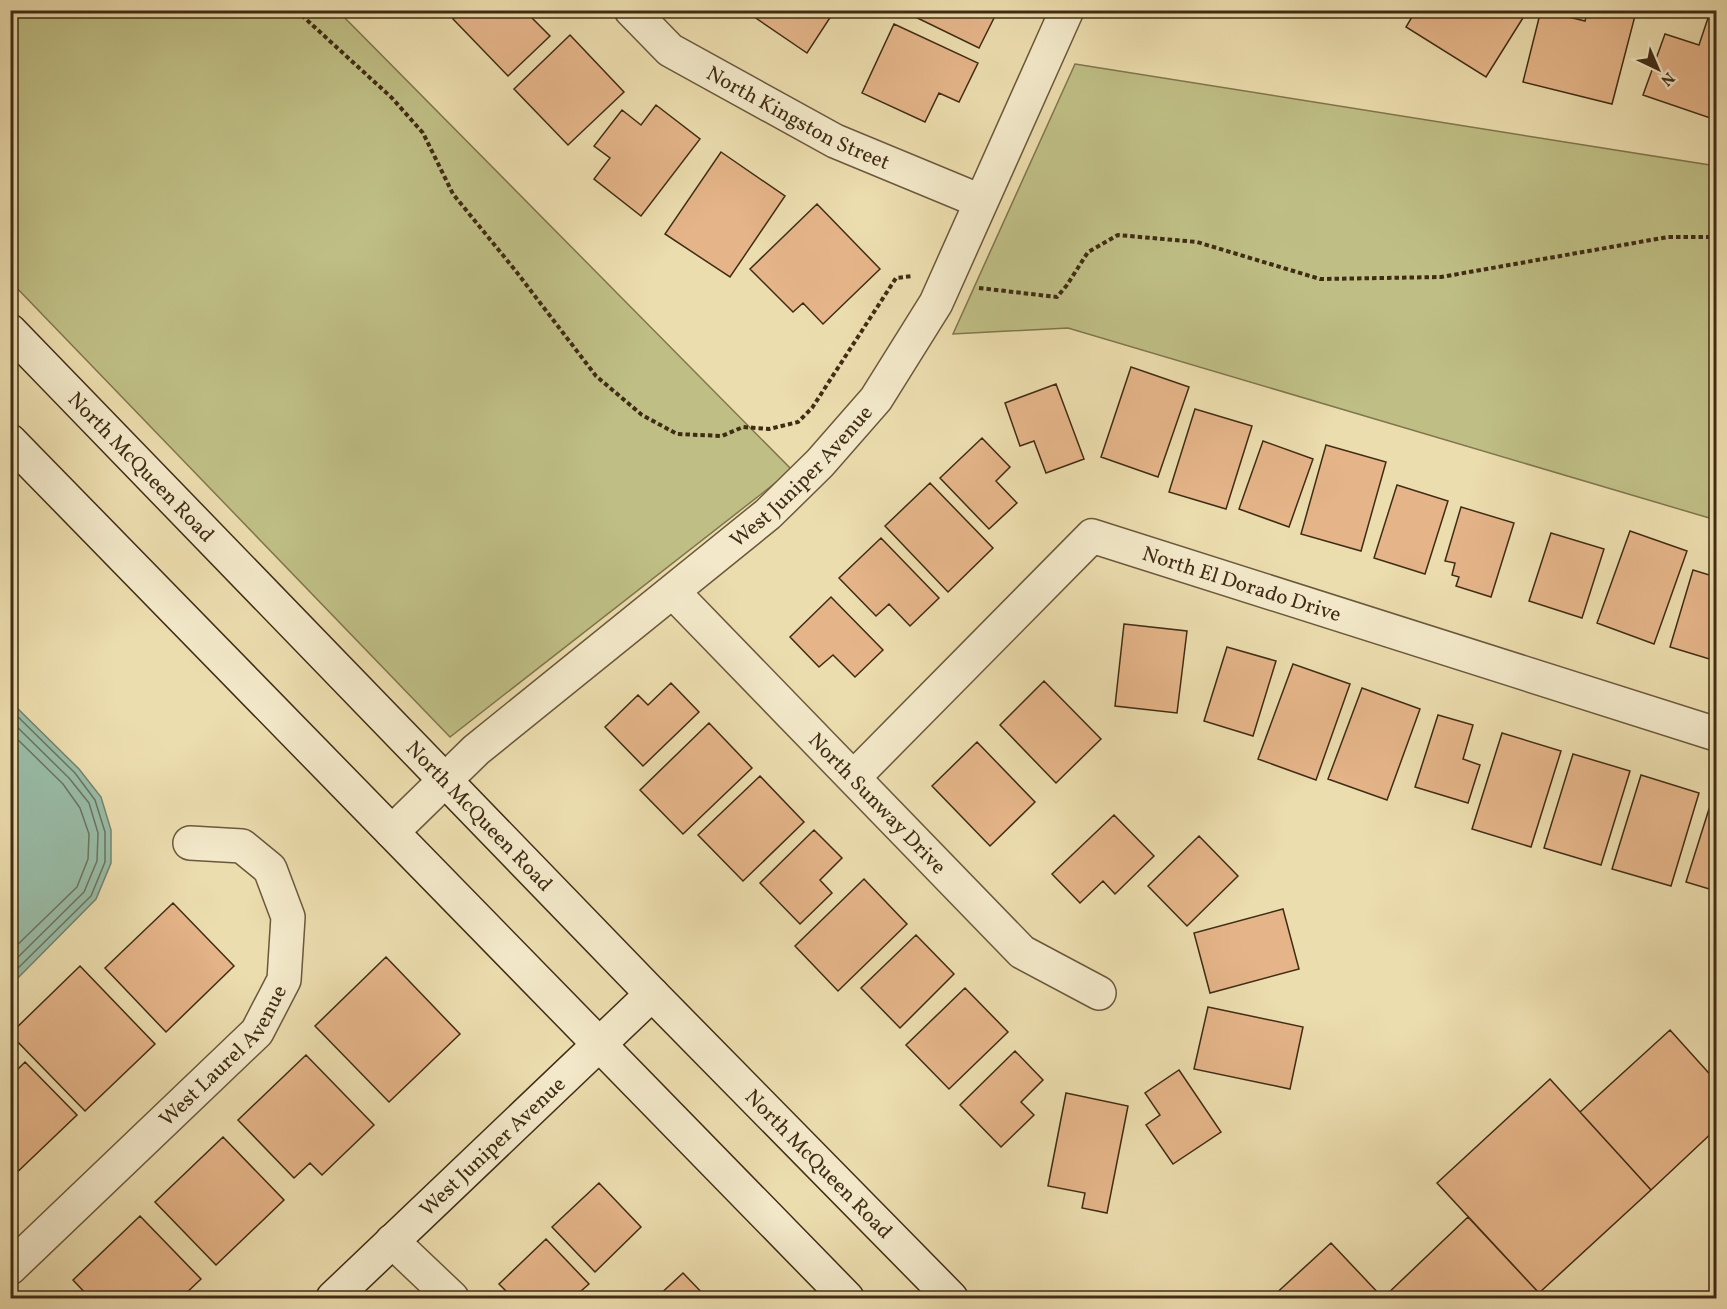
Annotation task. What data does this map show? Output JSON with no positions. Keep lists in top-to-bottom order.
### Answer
{
  "streets": {
    "street": [
      "North Kingston Street",
      "North McQueen Road",
      "West Juniper Avenue",
      "North El Dorado Drive",
      "North Sunway Drive",
      "West Laurel Avenue"
    ]
  },
  "crossings": [
    ["North Kingston Street", "West Juniper Avenue"],
    ["North McQueen Road", "West Juniper Avenue"],
    ["West Juniper Avenue", "North Sunway Drive"],
    ["North El Dorado Drive", "North Sunway Drive"]
  ],
  "north": "bottom right"
}
